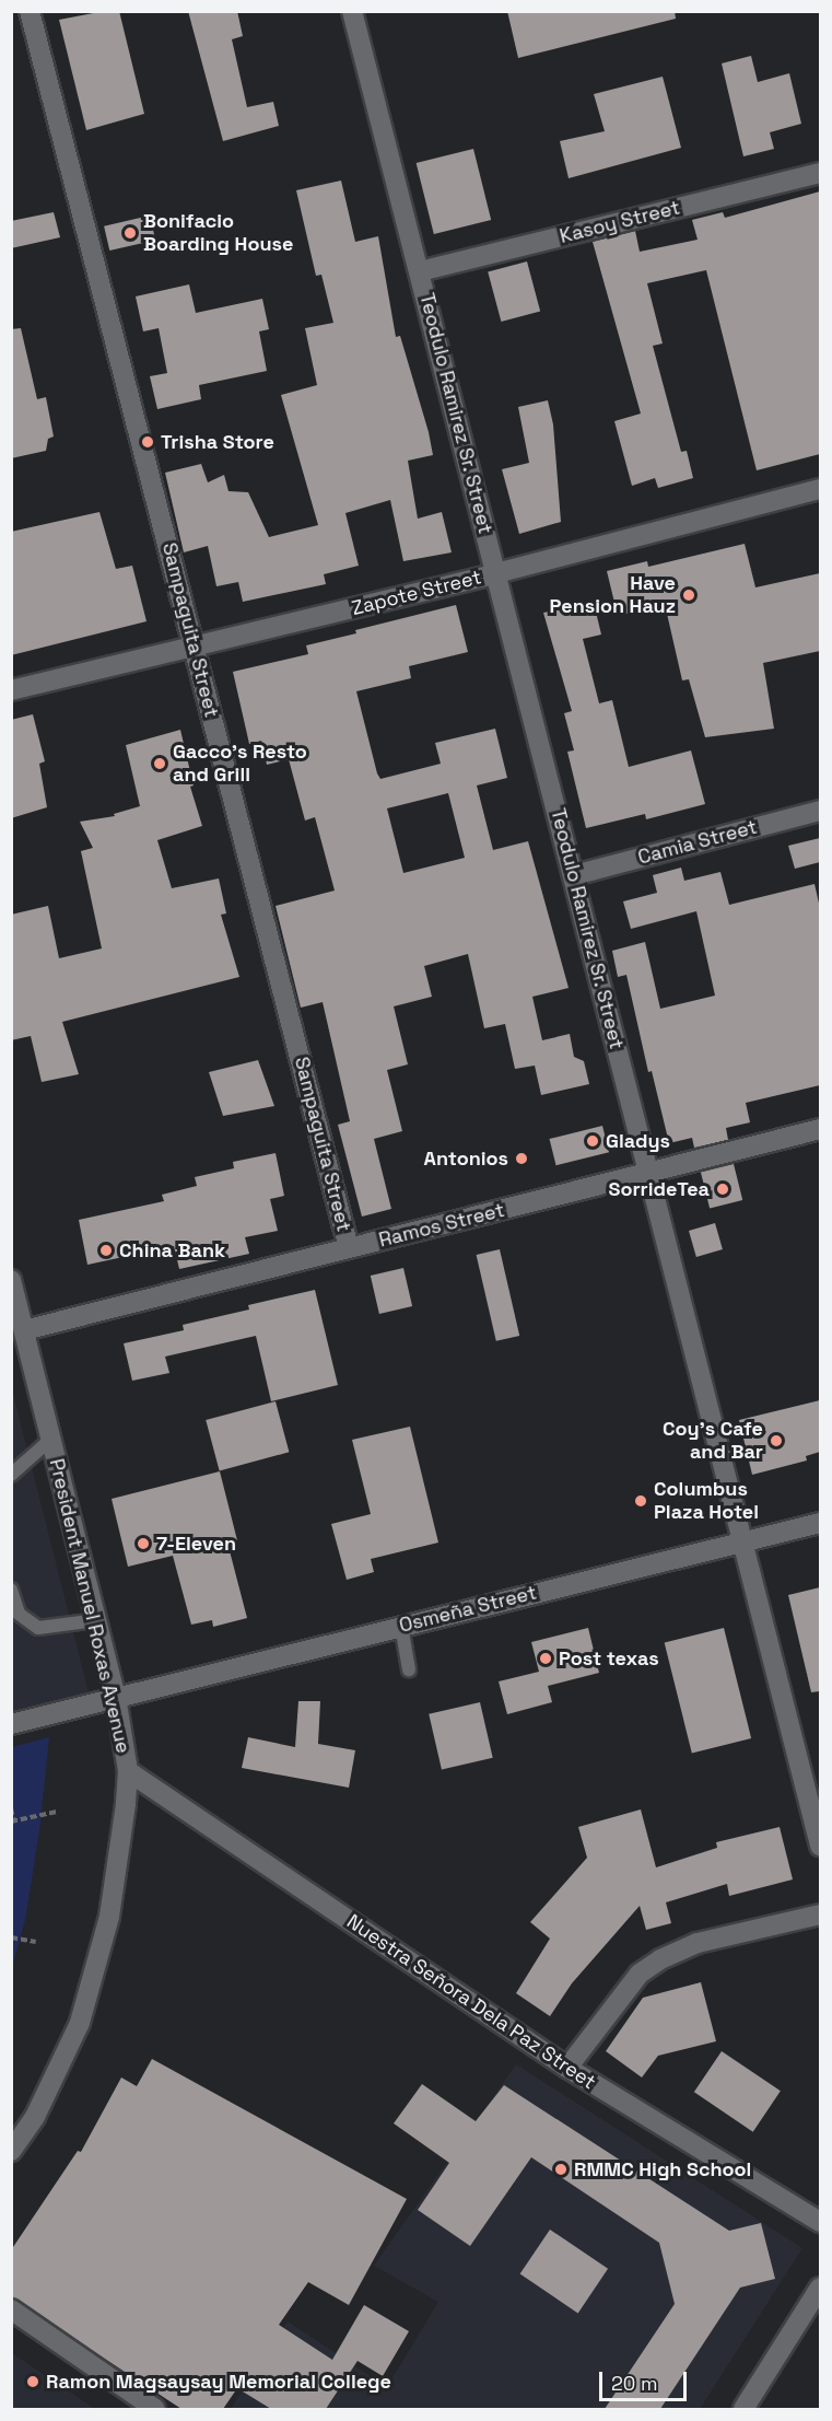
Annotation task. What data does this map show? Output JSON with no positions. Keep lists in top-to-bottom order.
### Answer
{
  "streets": {
    "street": [
      "Kasoy Street",
      "Teodulo Ramirez Sr. Street",
      "Zapote Street",
      "Sampaguita Street",
      "Camia Street",
      "Ramos Street",
      "President Manuel Roxas Avenue",
      "Osmeña Street",
      "Nuestra Señora Dela Paz Street"
    ]
  },
  "crossings": [
    ["Kasoy Street", "Teodulo Ramirez Sr. Street"],
    ["Teodulo Ramirez Sr. Street", "Zapote Street"],
    ["Teodulo Ramirez Sr. Street", "Camia Street"],
    ["Teodulo Ramirez Sr. Street", "Ramos Street"],
    ["Teodulo Ramirez Sr. Street", "Osmeña Street"],
    ["Zapote Street", "Sampaguita Street"],
    ["Sampaguita Street", "Ramos Street"],
    ["Ramos Street", "President Manuel Roxas Avenue"],
    ["President Manuel Roxas Avenue", "Osmeña Street"],
    ["President Manuel Roxas Avenue", "Nuestra Señora Dela Paz Street"]
  ],
  "places": [
    "Bonifacio Boarding House",
    "Trisha Store",
    "Have Pension Hauz",
    "Gacco's Resto and Grill",
    "Gladys",
    "Antonios",
    "SorrideTea",
    "China Bank",
    "Coy's Cafe and Bar",
    "Columbus Plaza Hotel",
    "7-Eleven",
    "Post texas",
    "RMMC High School",
    "Ramon Magsaysay Memorial College"
  ],
  "scale_bar": "20 m"
}
